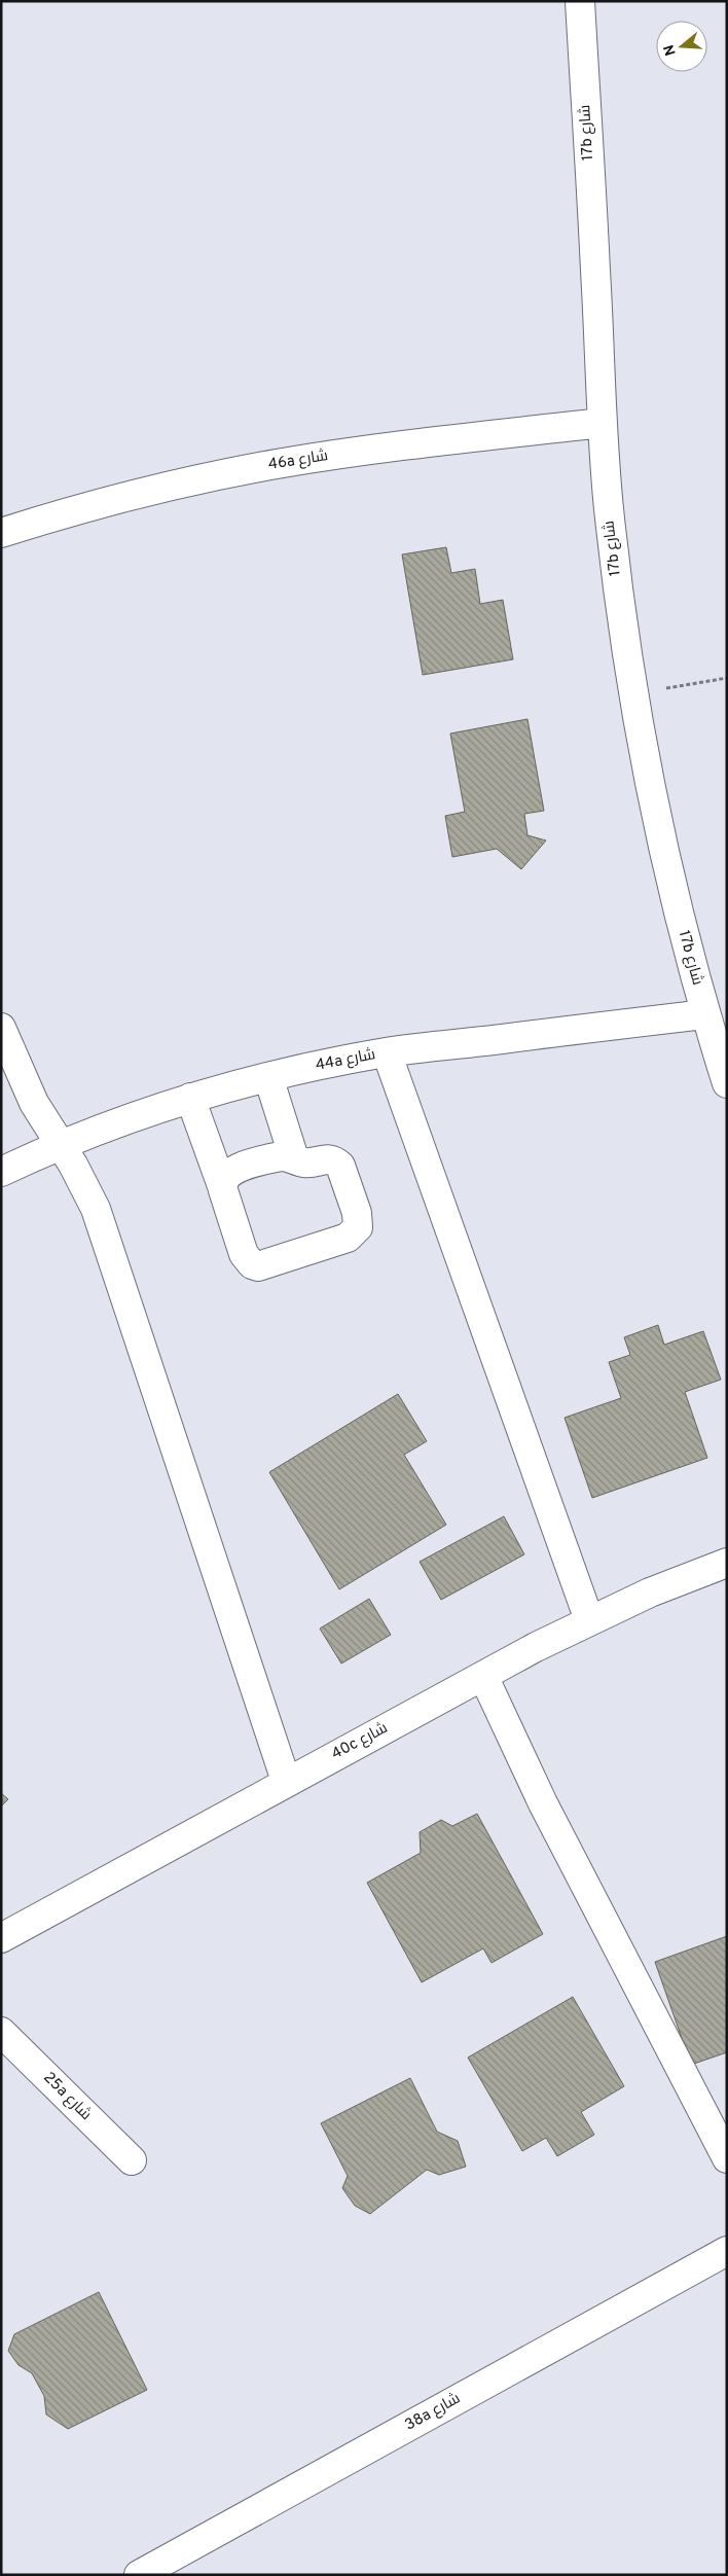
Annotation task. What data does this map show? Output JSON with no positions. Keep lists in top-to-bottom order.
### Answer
{
  "streets": {
    "street": [
      "17b شارع",
      "46a شارع",
      "44a شارع",
      "40c شارع",
      "25a شارع",
      "38a شارع"
    ]
  },
  "crossings": [
    ["17b شارع", "46a شارع"],
    ["17b شارع", "44a شارع"]
  ],
  "north": "left"
}
